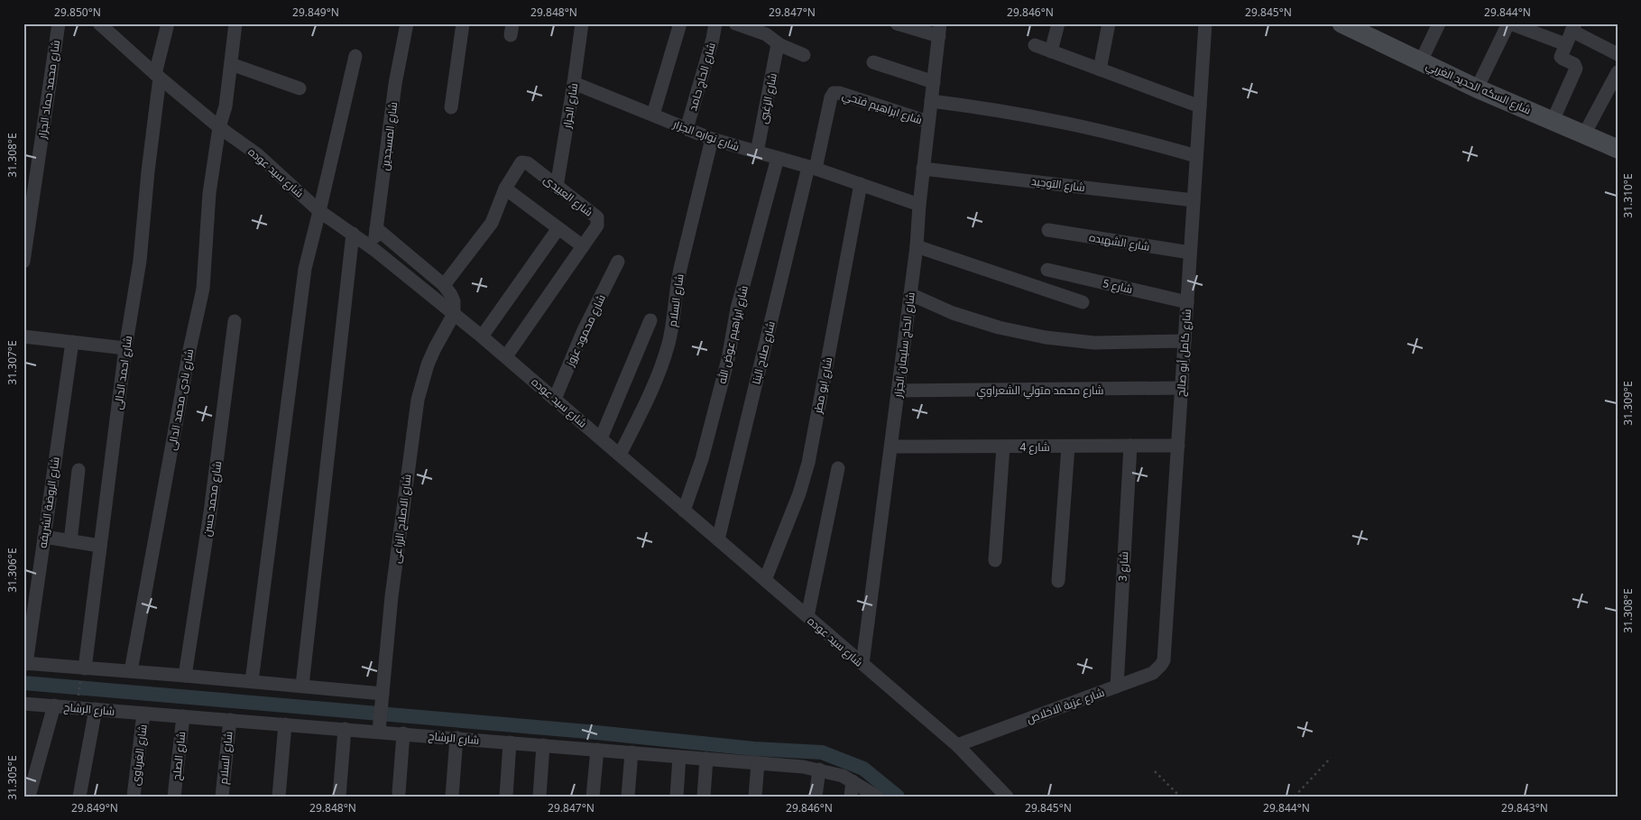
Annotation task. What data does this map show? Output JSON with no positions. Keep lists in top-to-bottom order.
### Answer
{
  "streets": {
    "street": [
      "شارع الحاج حامد",
      "شارع السكه الحديد الغربي",
      "شارع محمد حماد الجزار",
      "شارع الزغبى",
      "شارع الجزار",
      "شارع ابراهيم فتحي",
      "شارع نواره الجزار",
      "شارع المسجدين",
      "شارع سيد عوده",
      "شارع التوحيد",
      "شارع العبيدى",
      "شارع الشهيده",
      "شارع 5",
      "شارع السلام",
      "شارع محمود عزوز",
      "شارع ابراهيم عوض الله",
      "شارع الحاج سليمان الجزار",
      "شارع صلاح البنا",
      "شارع كامل أبو صالح",
      "شارع احمد الدالى",
      "شارع ابو مطر",
      "شارع محمد متولي الشعراوي",
      "شارع نادى محمد الدالى",
      "شارع 4",
      "شارع محمد حسن",
      "شارع الروضة الشريفه",
      "شارع الاصلاح الزراعى",
      "شارع 3",
      "شارع عزبة الاخلاص",
      "شارع الرشاح",
      "شارع الغرباوى",
      "شارع الصلح"
    ]
  },
  "crossings": [
    ["شارع الحاج حامد", "شارع نواره الجزار"],
    ["شارع الزغبى", "شارع نواره الجزار"],
    ["شارع الجزار", "شارع نواره الجزار"],
    ["شارع الجزار", "شارع العبيدى"],
    ["شارع ابراهيم فتحي", "شارع نواره الجزار"],
    ["شارع ابراهيم فتحي", "شارع الحاج سليمان الجزار"],
    ["شارع ابراهيم فتحي", "شارع صلاح البنا"],
    ["شارع نواره الجزار", "شارع السلام"],
    ["شارع نواره الجزار", "شارع ابراهيم عوض الله"],
    ["شارع نواره الجزار", "شارع الحاج سليمان الجزار"],
    ["شارع نواره الجزار", "شارع صلاح البنا"],
    ["شارع نواره الجزار", "شارع ابو مطر"],
    ["شارع المسجدين", "شارع سيد عوده"],
    ["شارع سيد عوده", "شارع العبيدى"],
    ["شارع سيد عوده", "شارع السلام"],
    ["شارع سيد عوده", "شارع محمود عزوز"],
    ["شارع سيد عوده", "شارع ابراهيم عوض الله"],
    ["شارع سيد عوده", "شارع الحاج سليمان الجزار"],
    ["شارع سيد عوده", "شارع صلاح البنا"],
    ["شارع سيد عوده", "شارع احمد الدالى"],
    ["شارع سيد عوده", "شارع ابو مطر"],
    ["شارع سيد عوده", "شارع نادى محمد الدالى"],
    ["شارع سيد عوده", "شارع الاصلاح الزراعى"],
    ["شارع سيد عوده", "شارع عزبة الاخلاص"],
    ["شارع التوحيد", "شارع الحاج سليمان الجزار"],
    ["شارع التوحيد", "شارع كامل أبو صالح"],
    ["شارع الشهيده", "شارع كامل أبو صالح"],
    ["شارع 5", "شارع كامل أبو صالح"],
    ["شارع السلام", "شارع الرشاح"],
    ["شارع الحاج سليمان الجزار", "شارع محمد متولي الشعراوي"],
    ["شارع الحاج سليمان الجزار", "شارع 4"],
    ["شارع كامل أبو صالح", "شارع محمد متولي الشعراوي"],
    ["شارع كامل أبو صالح", "شارع 4"],
    ["شارع كامل أبو صالح", "شارع عزبة الاخلاص"],
    ["شارع 4", "شارع 3"],
    ["شارع الاصلاح الزراعى", "شارع الرشاح"],
    ["شارع 3", "شارع عزبة الاخلاص"],
    ["شارع الرشاح", "شارع الغرباوى"],
    ["شارع الرشاح", "شارع الصلح"]
  ],
  "coordinates": [
    "29.850°N",
    "29.849°N",
    "29.848°N",
    "29.847°N",
    "29.846°N",
    "29.845°N",
    "29.844°N",
    "31.308°E",
    "31.310°E",
    "31.307°E",
    "31.309°E",
    "31.306°E",
    "31.305°E",
    "29.843°N"
  ]
}
